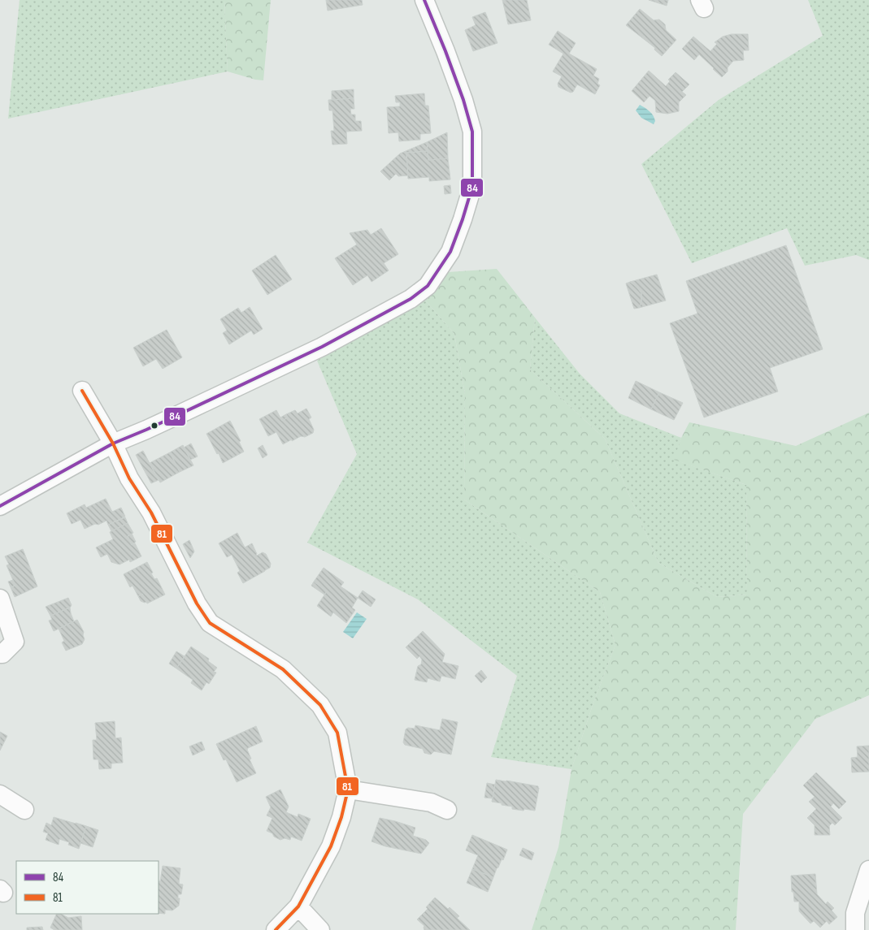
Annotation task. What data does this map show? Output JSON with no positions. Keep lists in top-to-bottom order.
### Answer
{
  "lines": ["transit line 84", "transit line 81"],
  "legend": ["84", "81"]
}
